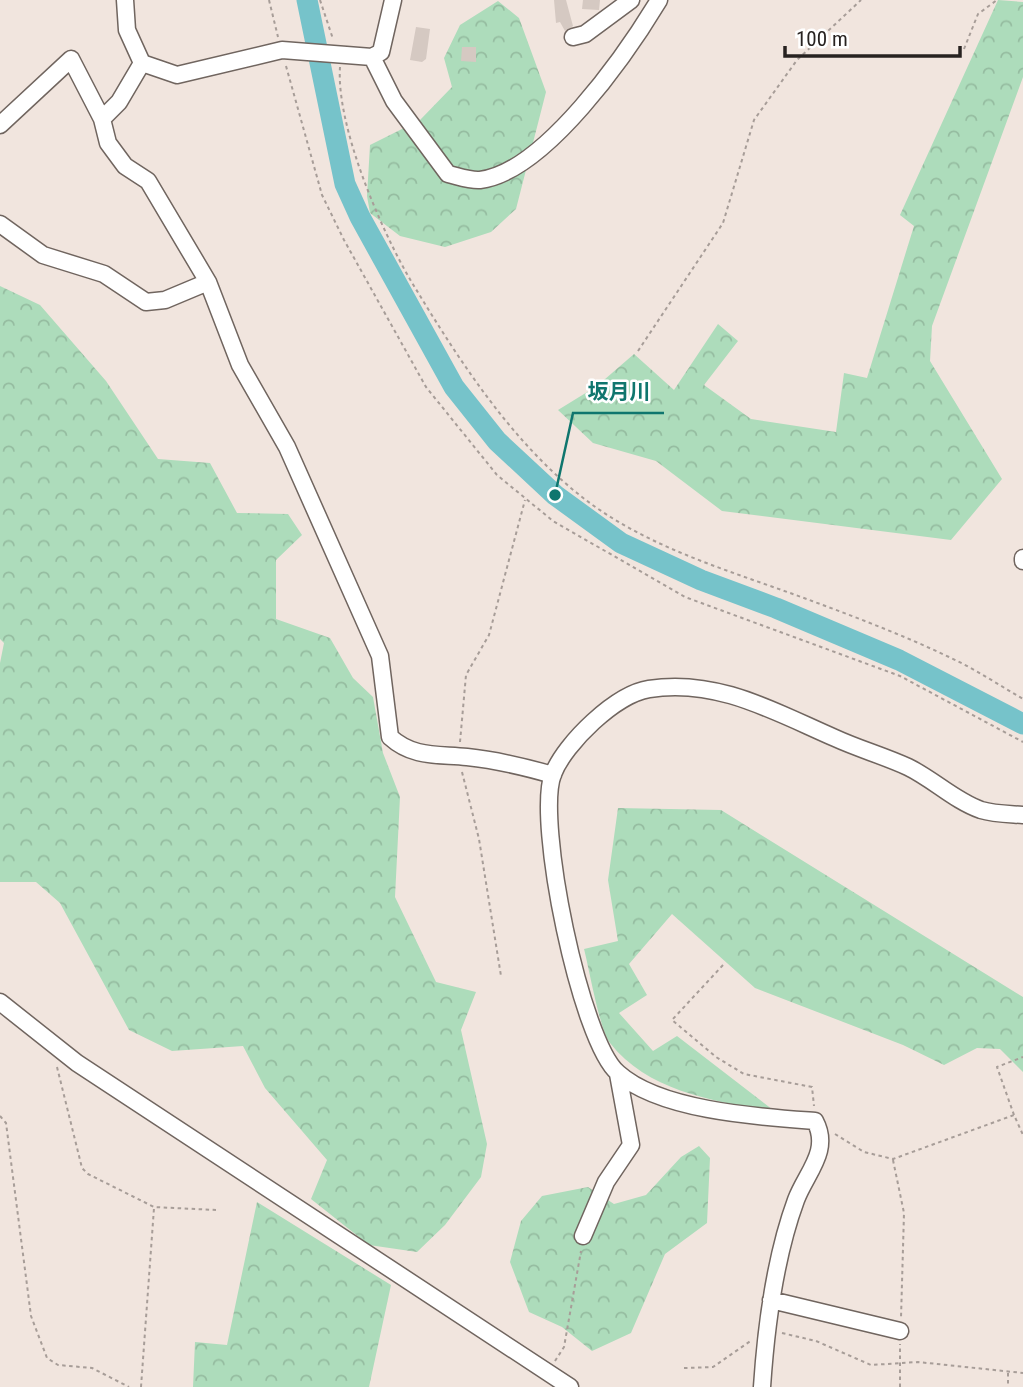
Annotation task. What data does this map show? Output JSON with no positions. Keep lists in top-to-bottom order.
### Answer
{
  "places": ["坂月川"],
  "scale_bar": "100 m"
}
